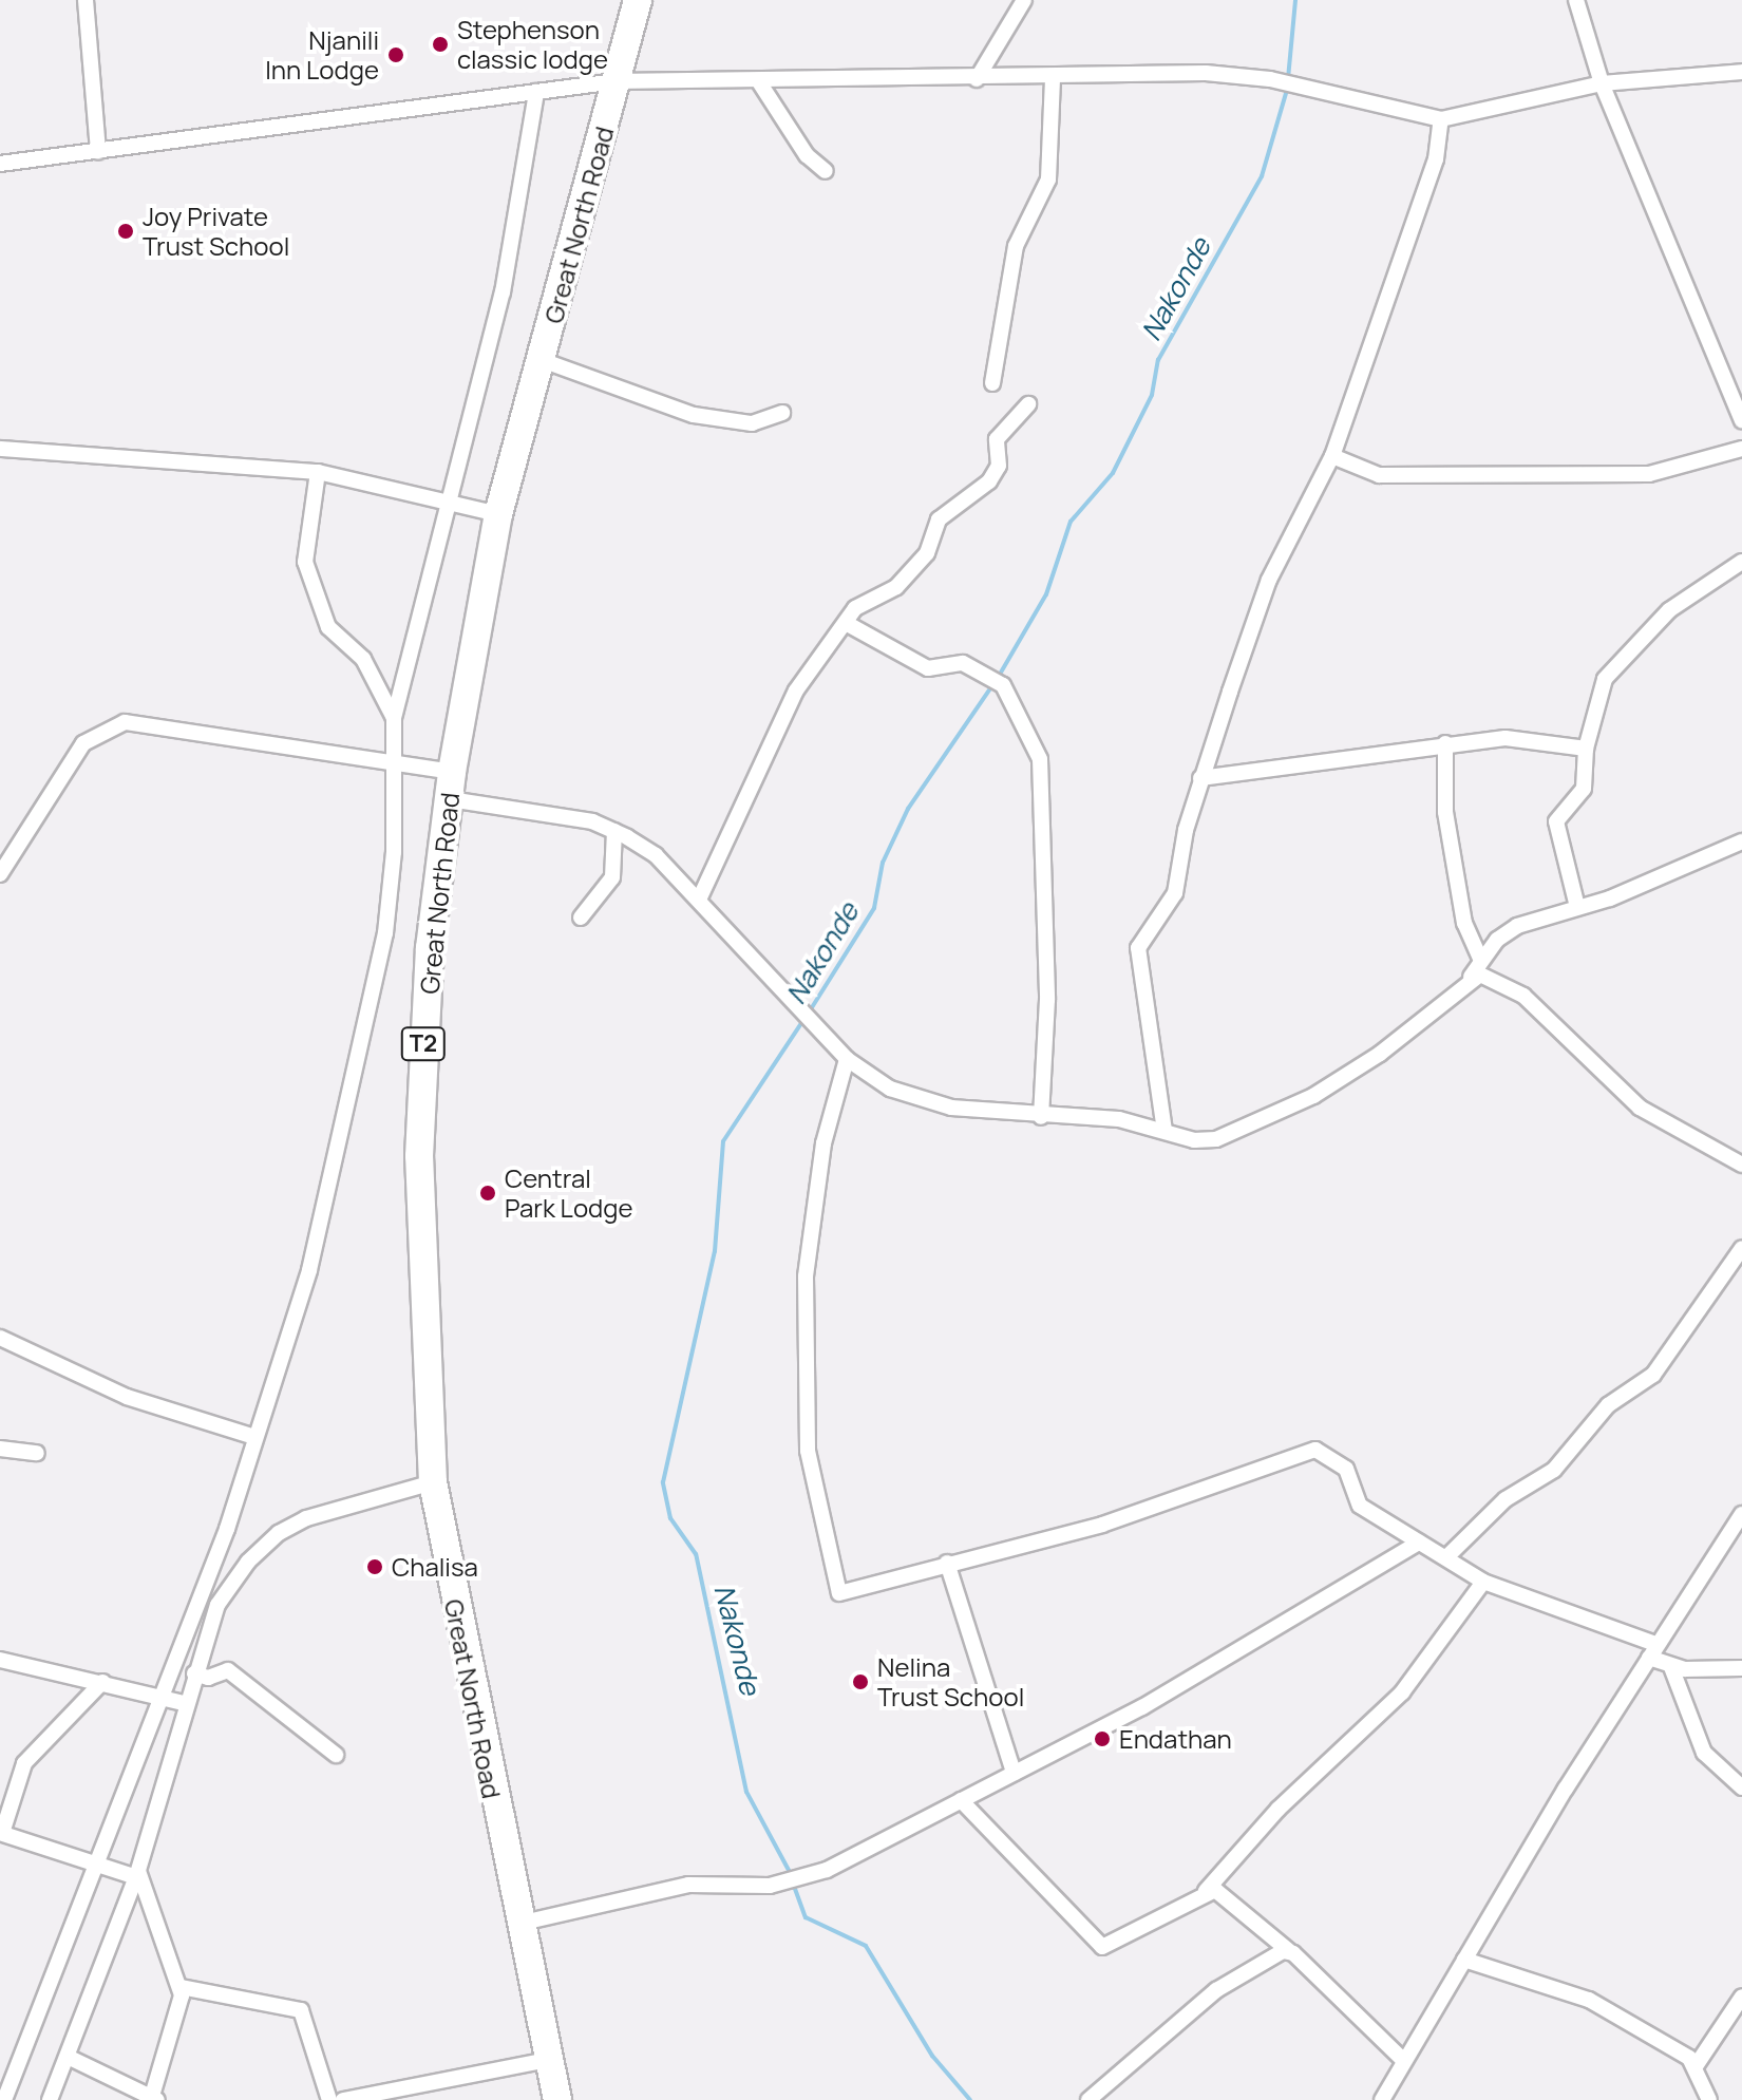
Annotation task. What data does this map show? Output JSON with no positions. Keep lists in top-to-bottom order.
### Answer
{
  "streets": {
    "highway": ["Great North Road", "T2"]
  },
  "water": ["Nakonde"],
  "places": [
    "Stephenson classic lodge",
    "Njanili Inn Lodge",
    "Joy Private Trust School",
    "Central Park Lodge",
    "Chalisa",
    "Nelina Trust School",
    "Endathan"
  ]
}
